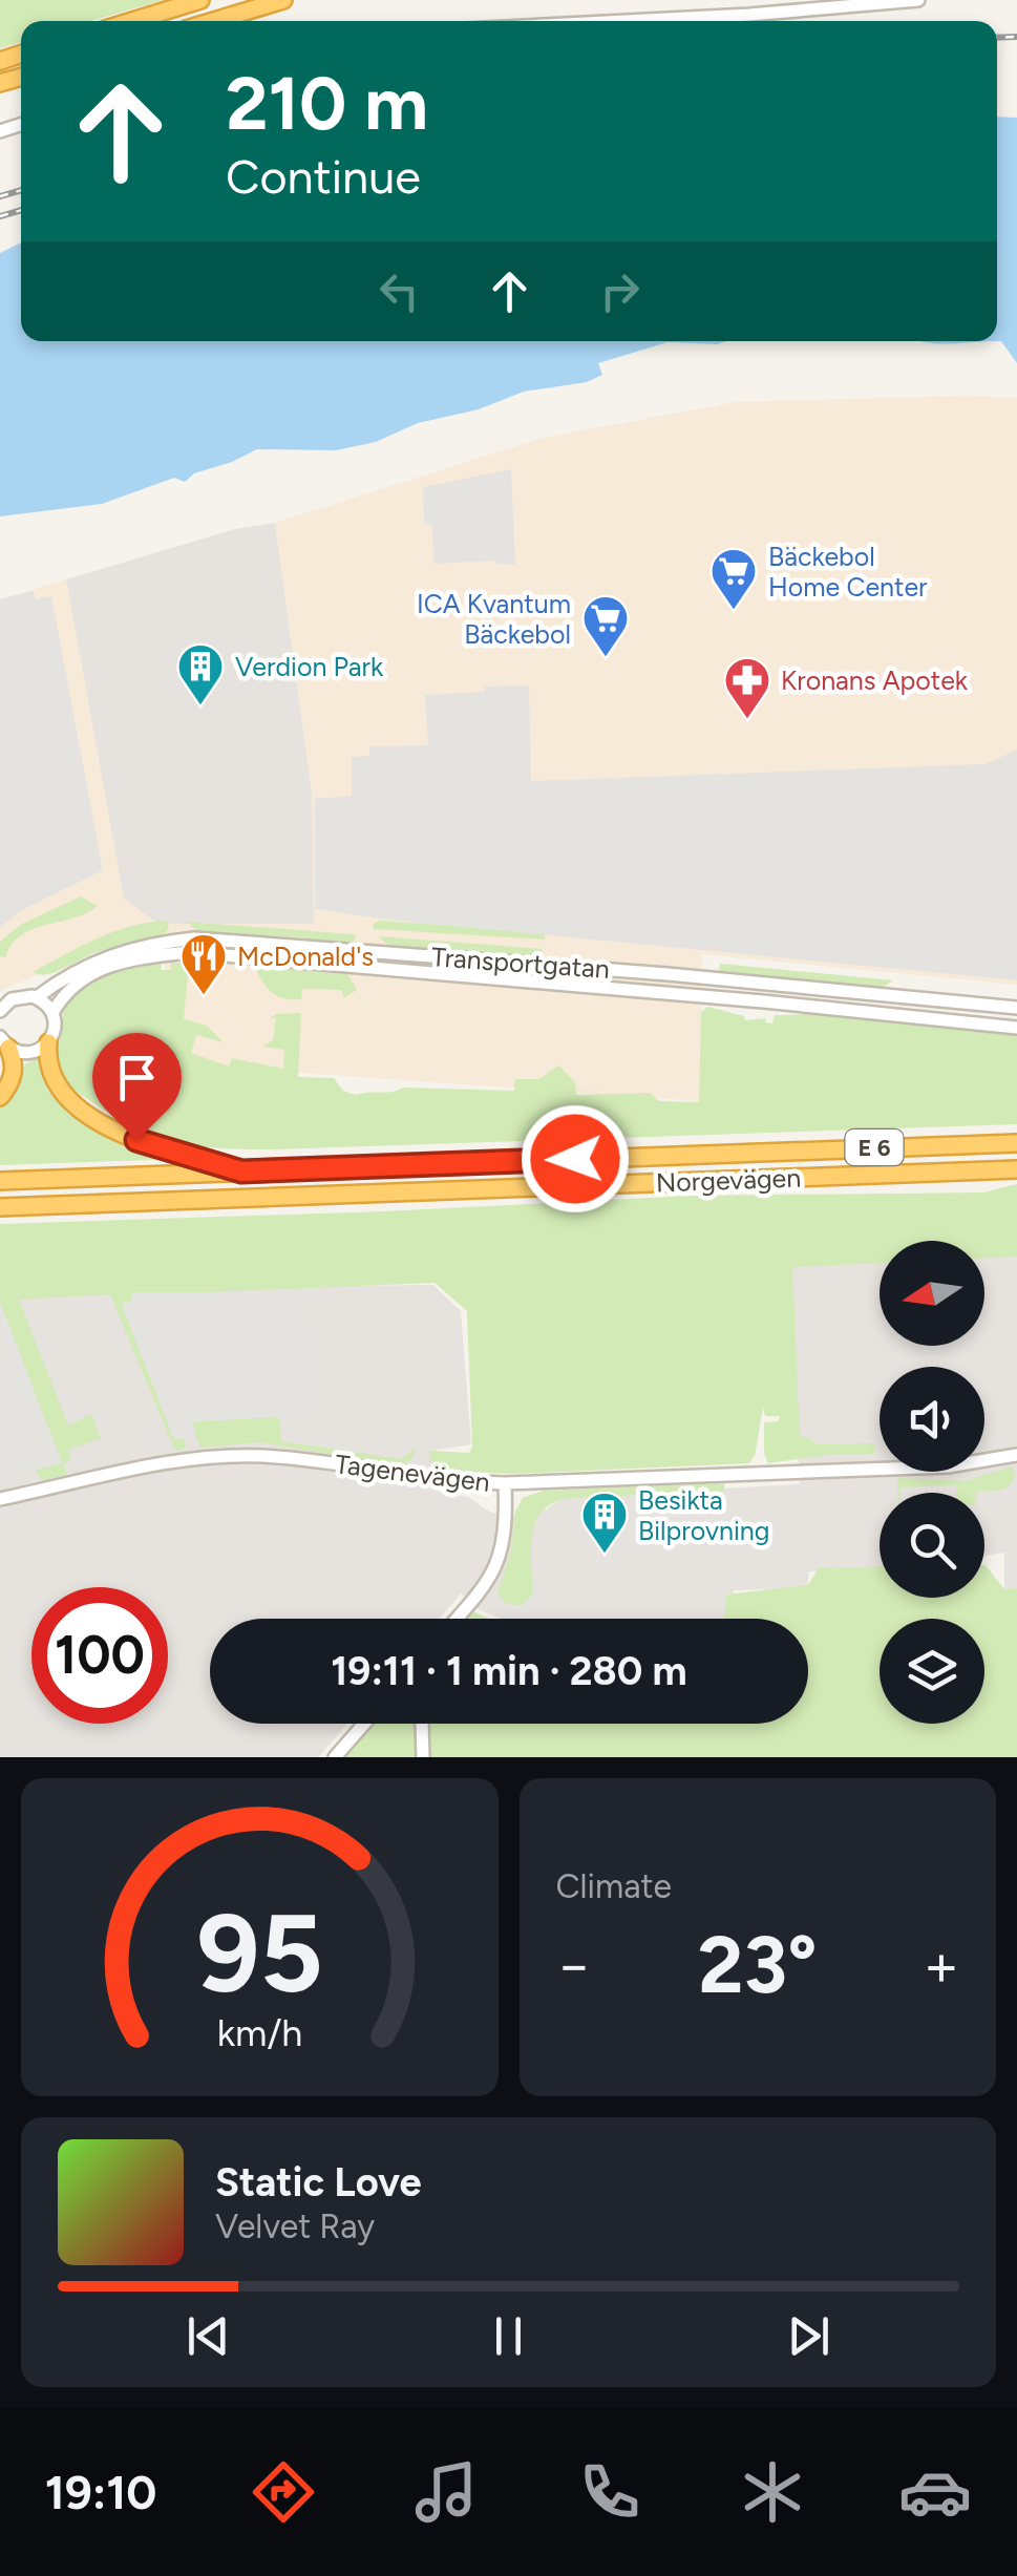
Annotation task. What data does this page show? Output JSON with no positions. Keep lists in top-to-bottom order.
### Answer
{
  "streets": {
    "highway": ["E 6", "Norgevägen"],
    "street": ["Transportgatan", "Tagenevägen"]
  },
  "places": {
    "supermarket": ["Bäckebol Home Center", "ICA Kvantum Bäckebol"],
    "building": ["Verdion Park", "Besikta Bilprovning"],
    "pharmacy": ["Kronans Apotek"],
    "restaurant": ["McDonald's"]
  },
  "north": "left",
  "page": {
    "turn": ["210 m", "Continue"],
    "limit": "100",
    "trip": "19:11 · 1 min · 280 m",
    "tile": "Climate",
    "heat": ["−", "23°", "+"],
    "song": ["Static Love", "Velvet Ray"],
    "tabs": "19:10",
    "gauge": ["95", "km/h"]
  }
}
